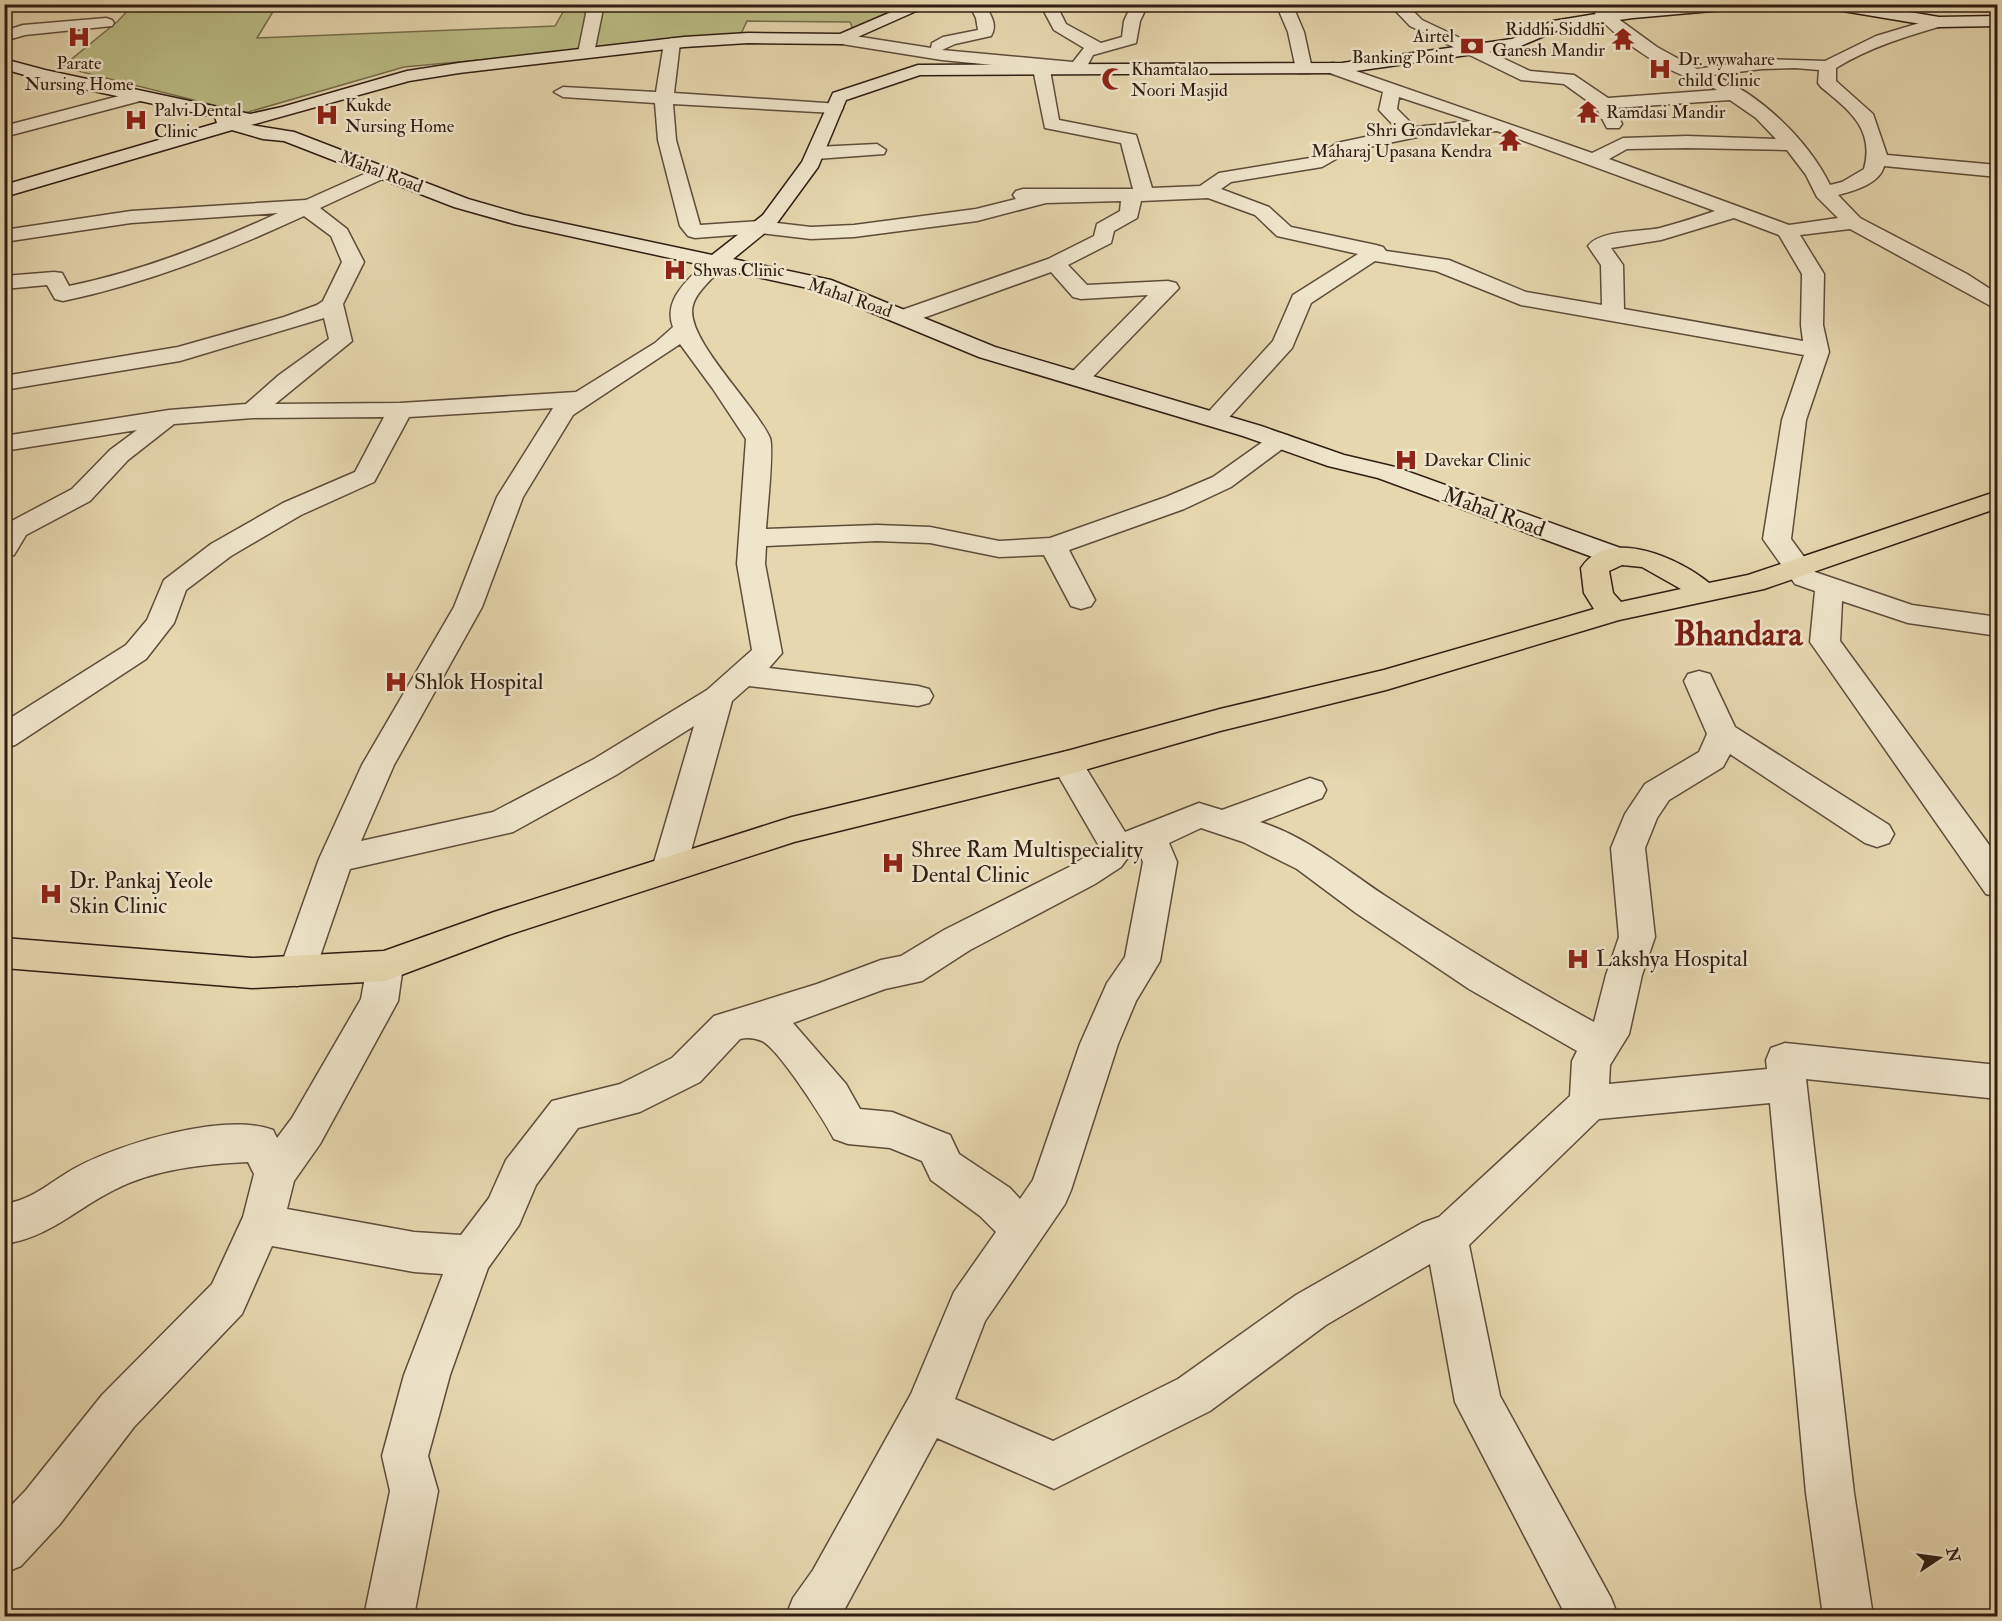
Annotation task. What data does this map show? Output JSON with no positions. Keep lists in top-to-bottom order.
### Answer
{
  "streets": {
    "street": ["Mahal Road"]
  },
  "districts": ["Bhandara"],
  "places": {
    "hospital": [
      "Parate Nursing Home",
      "Dr. wywahare child Clinic",
      "Kukde Nursing Home",
      "Palvi Dental Clinic",
      "Shwas Clinic",
      "Davekar Clinic",
      "Shlok Hospital",
      "Shree Ram Multispeciality Dental Clinic",
      "Dr. Pankaj Yeole Skin Clinic",
      "Lakshya Hospital"
    ],
    "temple": ["Riddhi Siddhi Ganesh Mandir", "Ramdasi Mandir", "Shri Gondavlekar Maharaj Upasana Kendra"],
    "bank": ["Airtel Banking Point"],
    "mosque": ["Khamtalao Noori Masjid"]
  },
  "north": "right"
}
